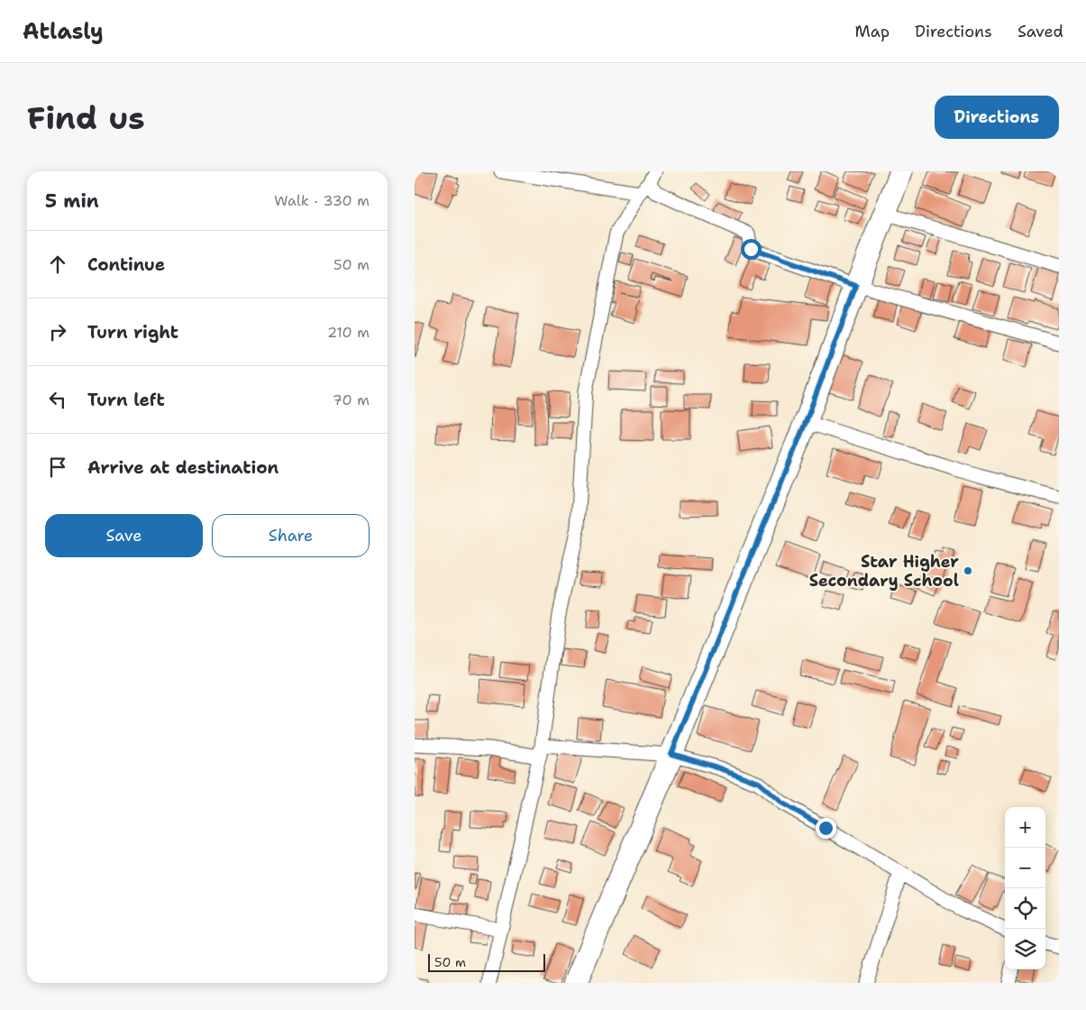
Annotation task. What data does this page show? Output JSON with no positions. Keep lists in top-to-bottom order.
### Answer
{
  "places": ["Star Higher Secondary School"],
  "scale_bar": "50 m",
  "page": {
    "header": "Atlasly",
    "nav": ["Map", "Directions", "Saved"],
    "buttons": [
      "Directions",
      ["Save", "Share"]
    ],
    "title": "Find us",
    "heading": ["5 min", "Walk · 330 m"],
    "list": [
      ["Continue", "50 m"],
      ["Turn right", "210 m"],
      ["Turn left", "70 m"],
      "Arrive at destination"
    ],
    "map_buttons": ["+", "−"],
    "scale": "50 m"
  }
}
